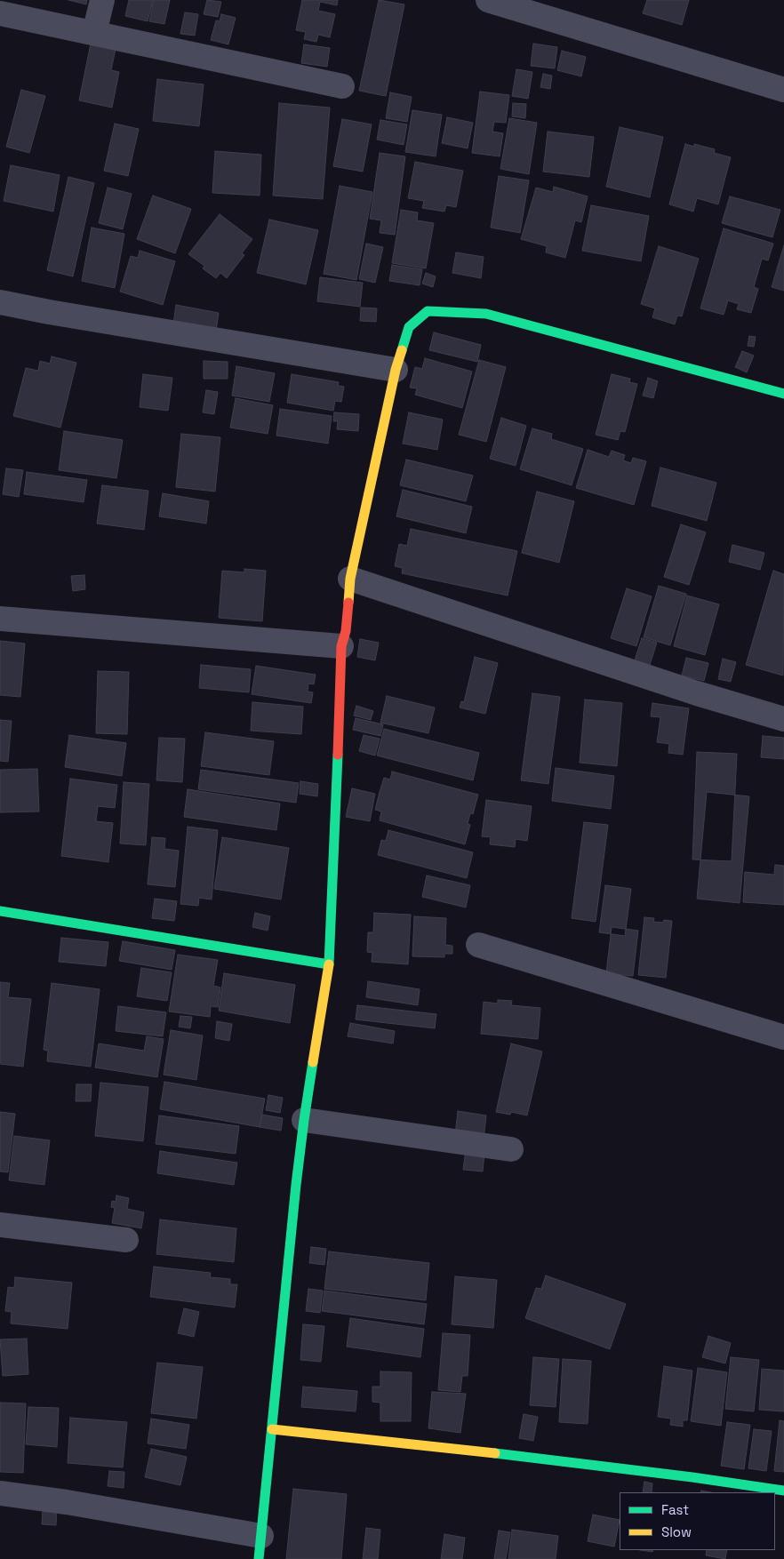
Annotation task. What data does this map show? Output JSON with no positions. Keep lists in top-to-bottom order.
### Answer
{
  "legend": ["Fast", "Slow"]
}
